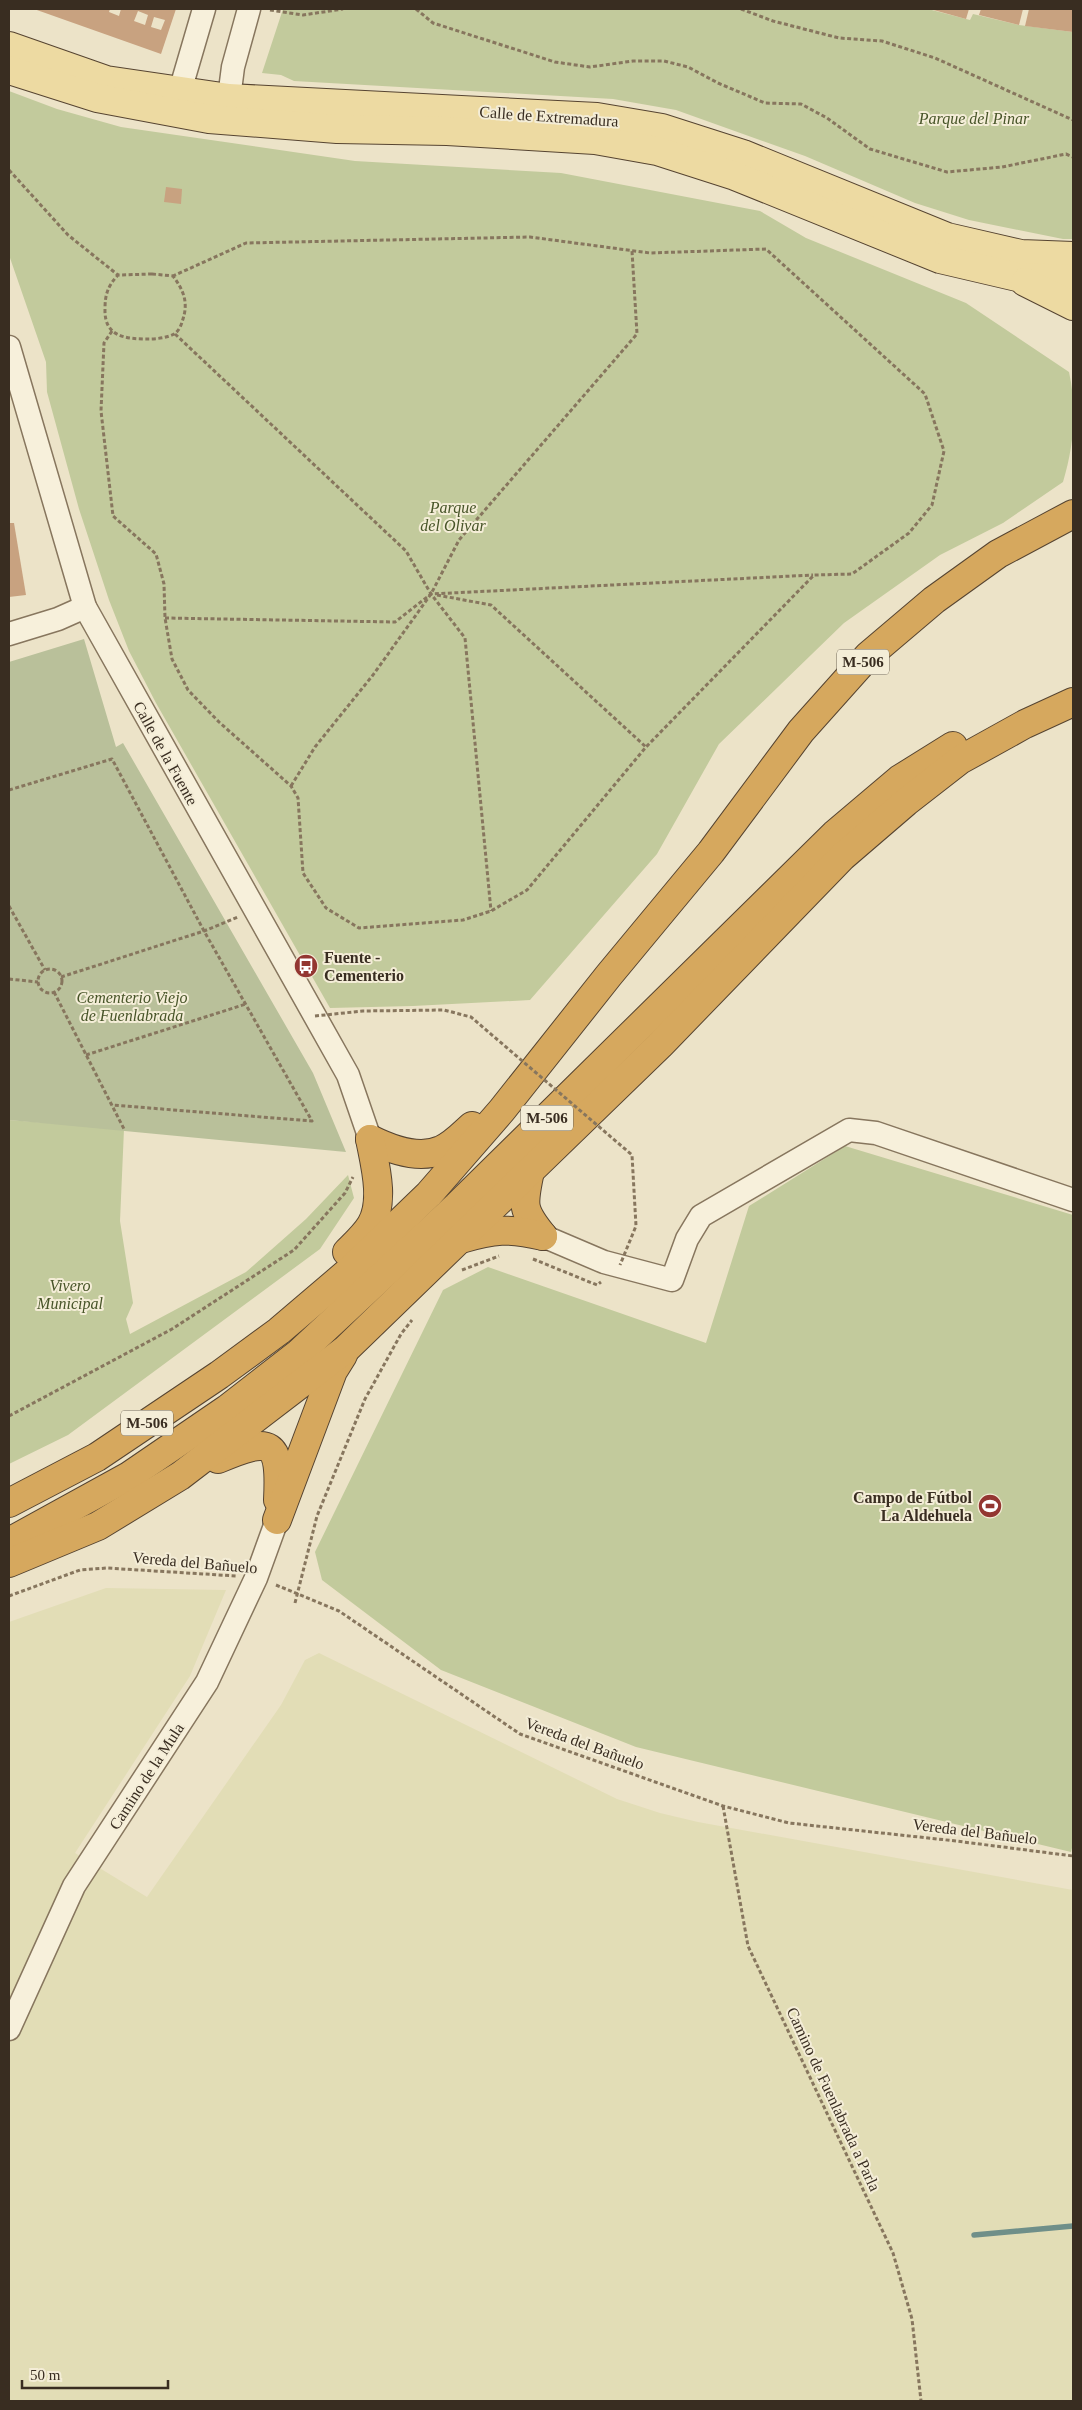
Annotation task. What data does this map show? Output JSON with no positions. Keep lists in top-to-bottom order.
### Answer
{
  "streets": {
    "highway": ["M-506"],
    "main road": ["Calle de Extremadura"],
    "street": ["Calle de la Fuente", "Camino de la Mula"],
    "path": ["Vereda del Bañuelo", "Camino de Fuenlabrada a Parla"]
  },
  "crossings": [
    ["Vereda del Bañuelo", "Camino de la Mula"],
    ["Vereda del Bañuelo", "Camino de Fuenlabrada a Parla"]
  ],
  "parks": [
    "Parque del Pinar",
    "Parque del Olivar",
    "Cementerio Viejo de Fuenlabrada",
    "Vivero Municipal"
  ],
  "places": {
    "bus stop": ["Fuente - Cementerio"],
    "sports": ["Campo de Fútbol La Aldehuela"]
  },
  "scale_bar": "50 m"
}
